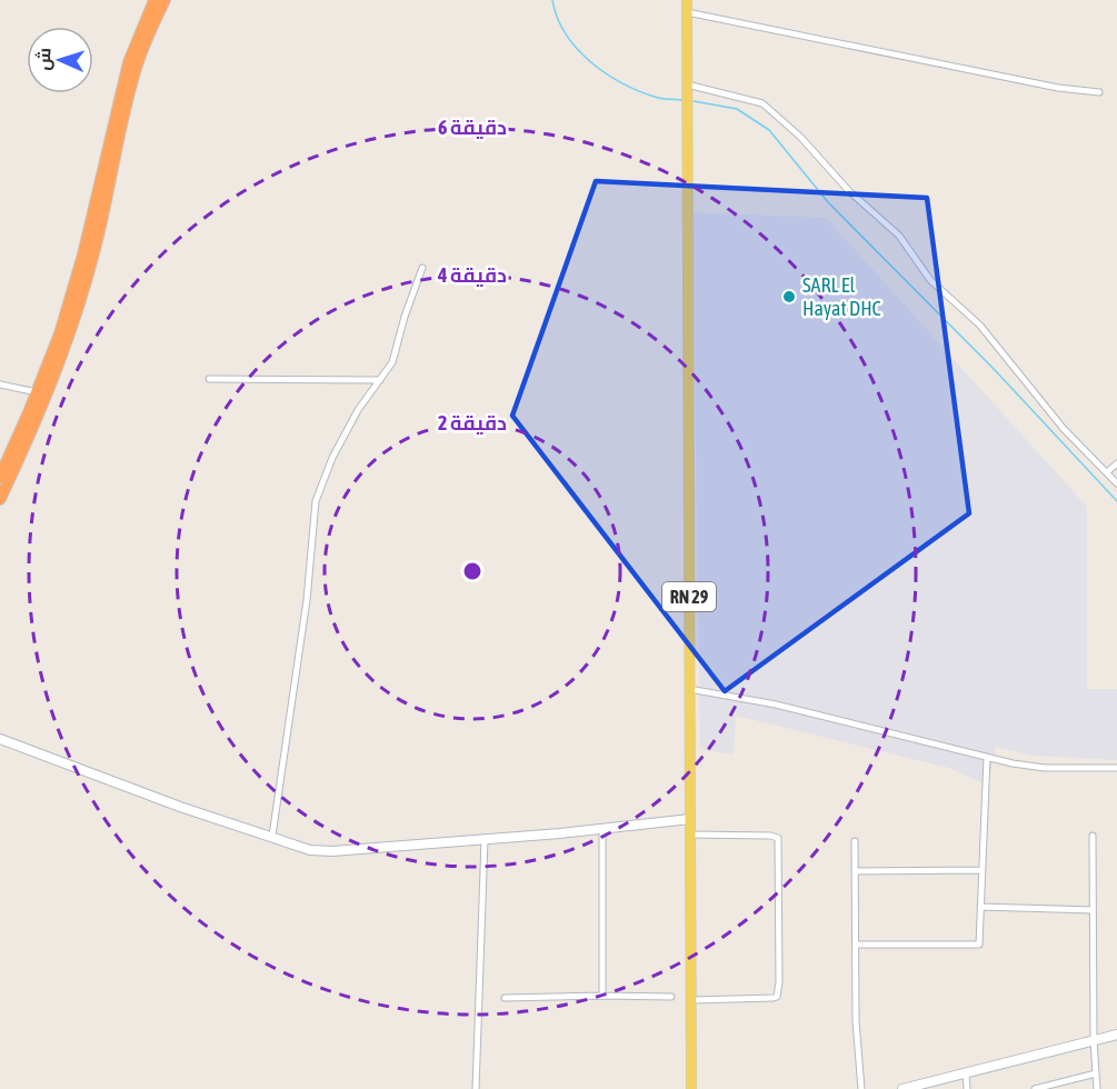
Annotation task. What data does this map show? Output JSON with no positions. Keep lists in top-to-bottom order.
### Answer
{
  "streets": {
    "main road": ["RN 29"]
  },
  "places": ["SARL El Hayat DHC"],
  "north": "left",
  "rings": ["6 دقيقة", "4 دقيقة", "2 دقيقة"]
}
